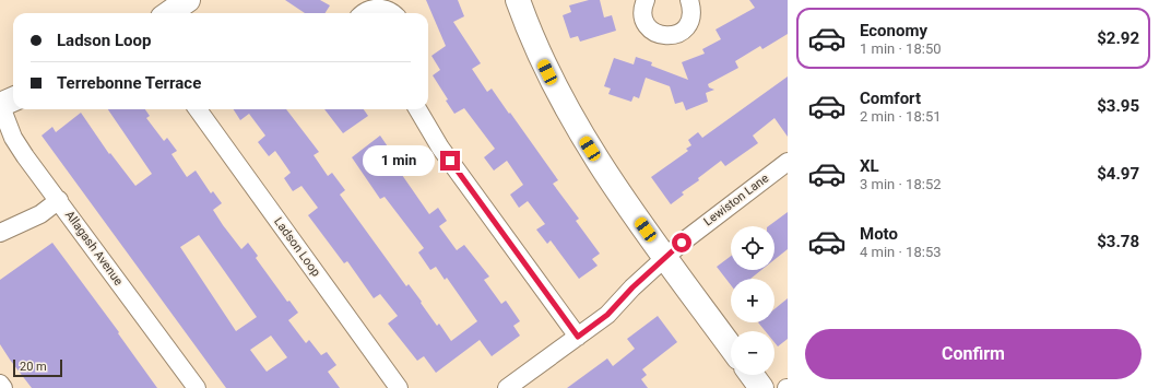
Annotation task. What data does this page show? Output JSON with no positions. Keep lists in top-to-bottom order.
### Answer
{
  "streets": {
    "street": ["Lewiston Lane", "Ladson Loop", "Allagash Avenue"]
  },
  "scale_bar": "20 m",
  "page": {
    "list": [
      {
        "name": "Economy",
        "note": "1 min · 18:50",
        "value": "$2.92"
      },
      {
        "name": "Comfort",
        "note": "2 min · 18:51",
        "value": "$3.95"
      },
      {
        "name": "XL",
        "note": "3 min · 18:52",
        "value": "$4.97"
      },
      {
        "name": "Moto",
        "note": "4 min · 18:53",
        "value": "$3.78"
      }
    ],
    "banner": ["Ladson Loop", "Terrebonne Terrace"],
    "bubble": "1 min",
    "map_buttons": ["+", "−"],
    "buttons": "Confirm",
    "scale": "20 m"
  }
}
